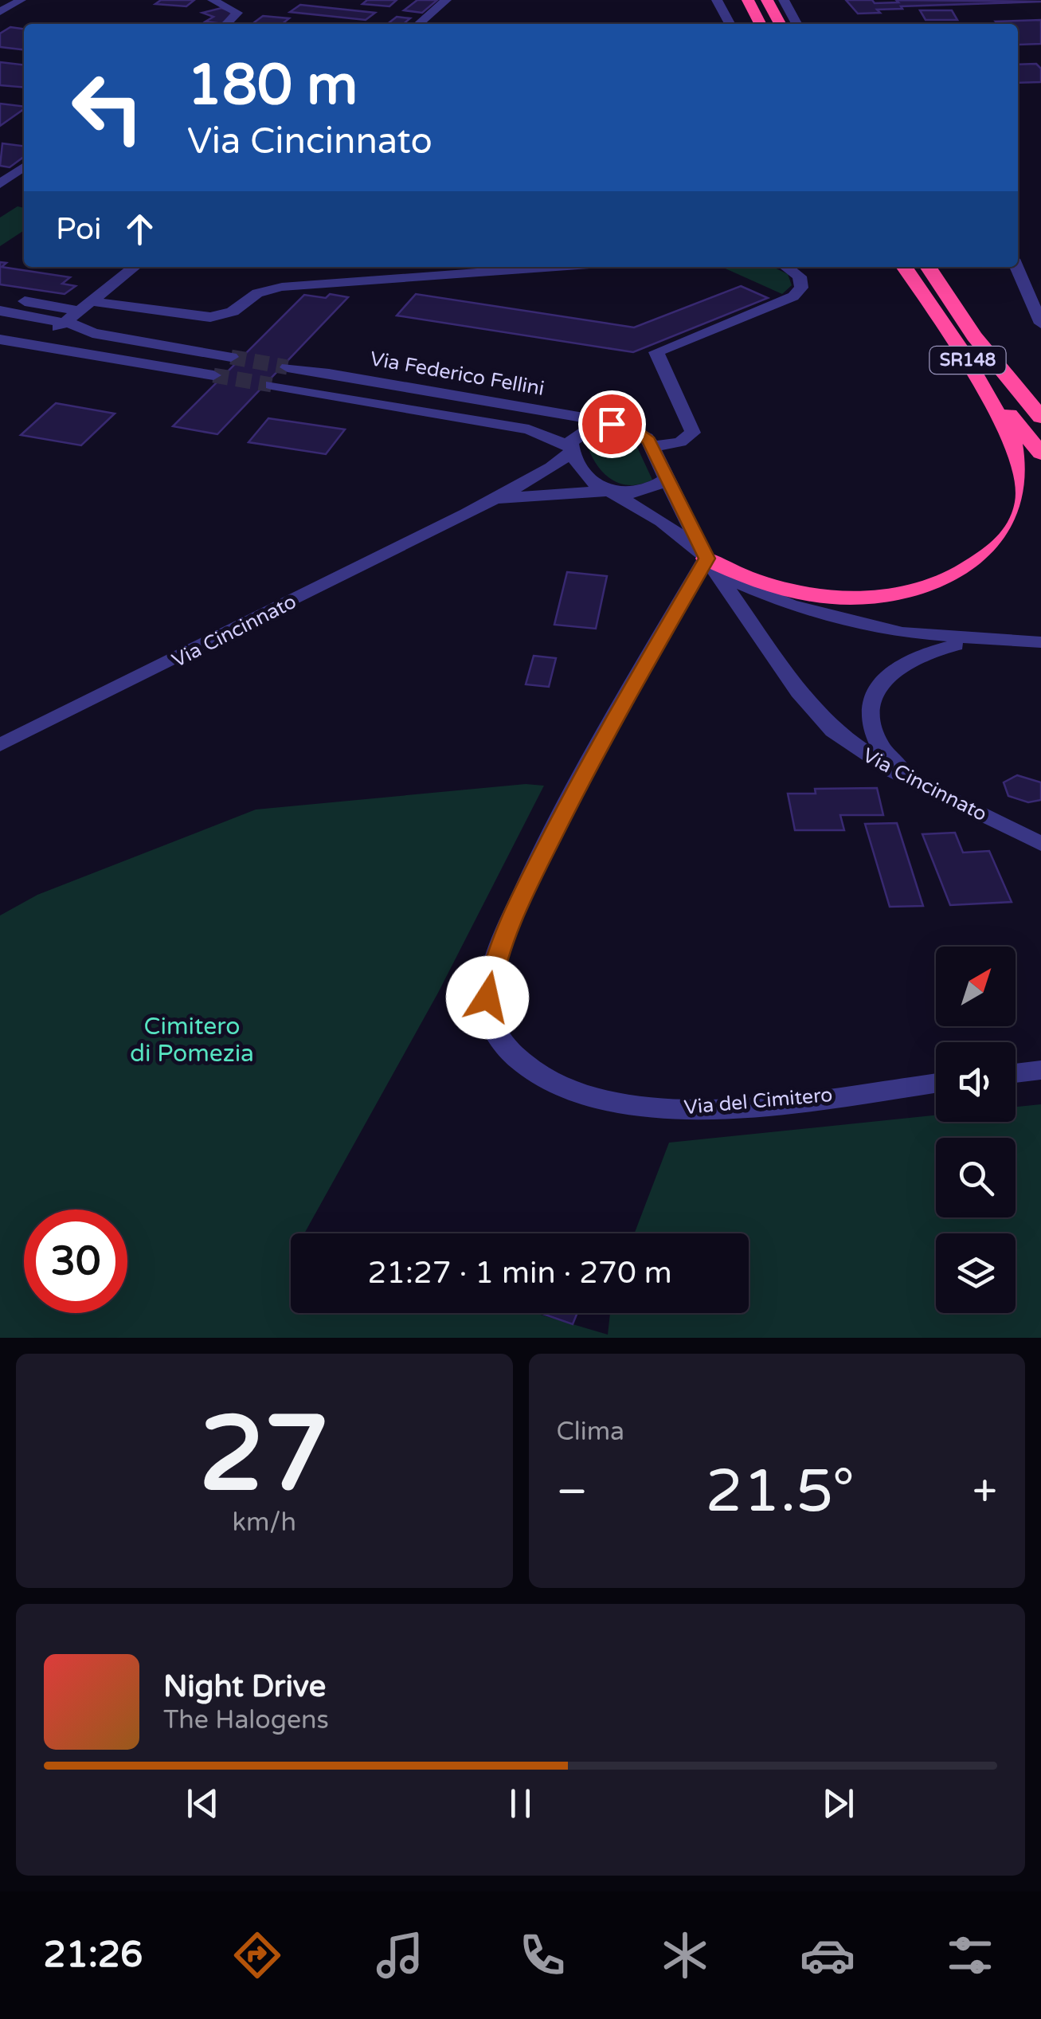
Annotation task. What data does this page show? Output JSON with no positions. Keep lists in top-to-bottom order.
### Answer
{
  "streets": {
    "highway": ["SR148"],
    "street": ["Via Federico Fellini", "Via Cincinnato", "Via del Cimitero"]
  },
  "crossings": [
    ["Via Federico Fellini", "Via Cincinnato"],
    ["Via Cincinnato", "Via del Cimitero"]
  ],
  "parks": ["Cimitero di Pomezia"],
  "north": "top right",
  "page": {
    "turn": ["180 m", "Via Cincinnato"],
    "then": "Poi",
    "limit": "30",
    "trip": "21:27 · 1 min · 270 m",
    "tile": [
      ["27", "km/h"],
      "Clima"
    ],
    "heat": ["−", "21.5°", "+"],
    "song": ["Night Drive", "The Halogens"],
    "tabs": "21:26"
  }
}
